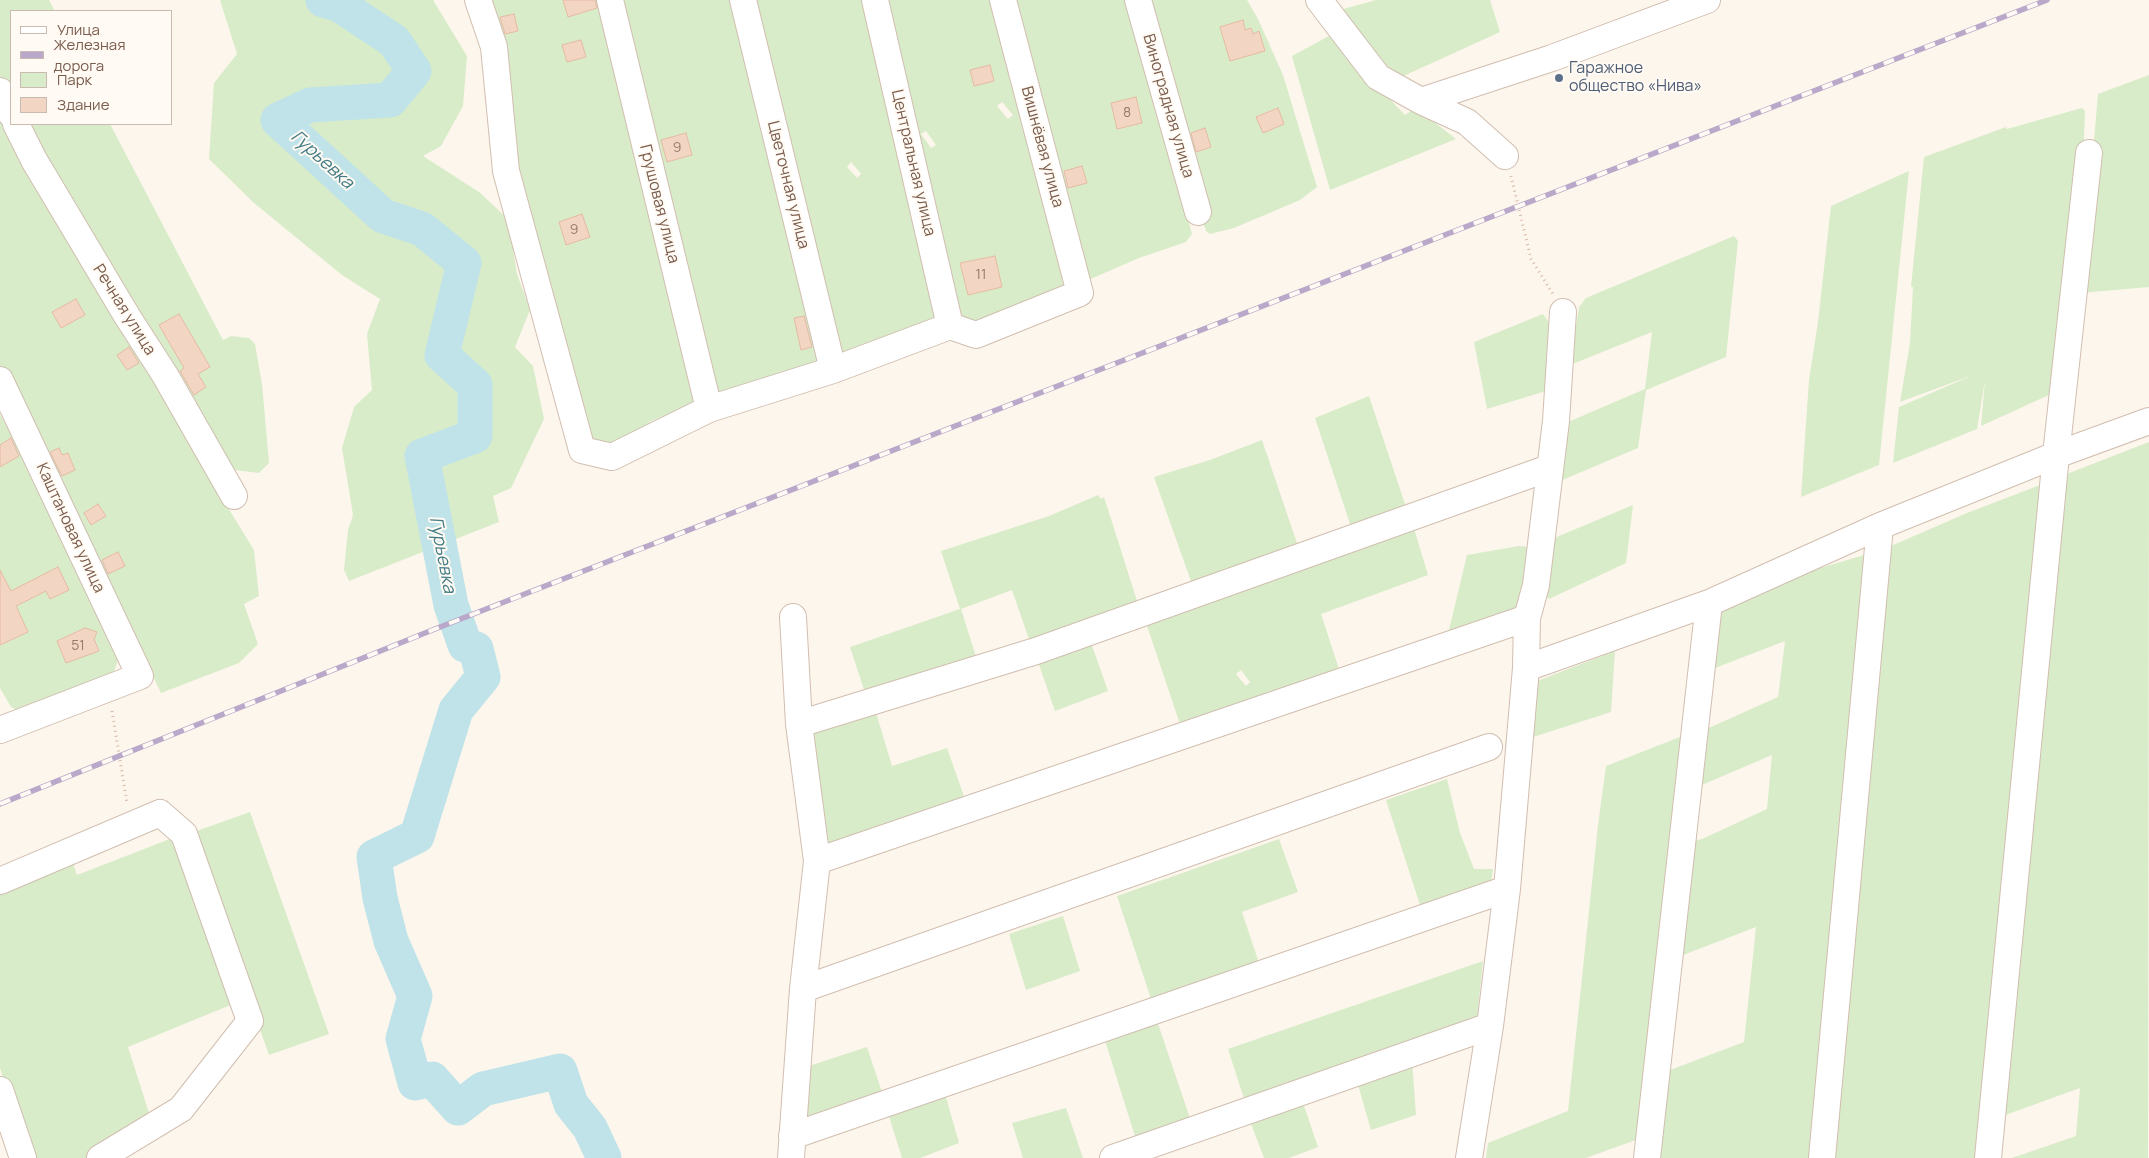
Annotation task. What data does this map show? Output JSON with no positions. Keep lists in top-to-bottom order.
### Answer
{
  "streets": {
    "street": [
      "Виноградная улица",
      "Вишнёвая улица",
      "Центральная улица",
      "Цветочная улица",
      "Грушовая улица",
      "Речная улица",
      "Каштановая улица"
    ]
  },
  "crossings": [
    ["Вишнёвая улица", "Центральная улица"]
  ],
  "water": ["Гурьевка"],
  "places": ["Гаражное общество «Нива»"],
  "house_numbers": [
    "8",
    "9",
    "9",
    "11",
    "51"
  ],
  "legend": [
    "Улица",
    "Железная дорога",
    "Парк",
    "Здание"
  ]
}
